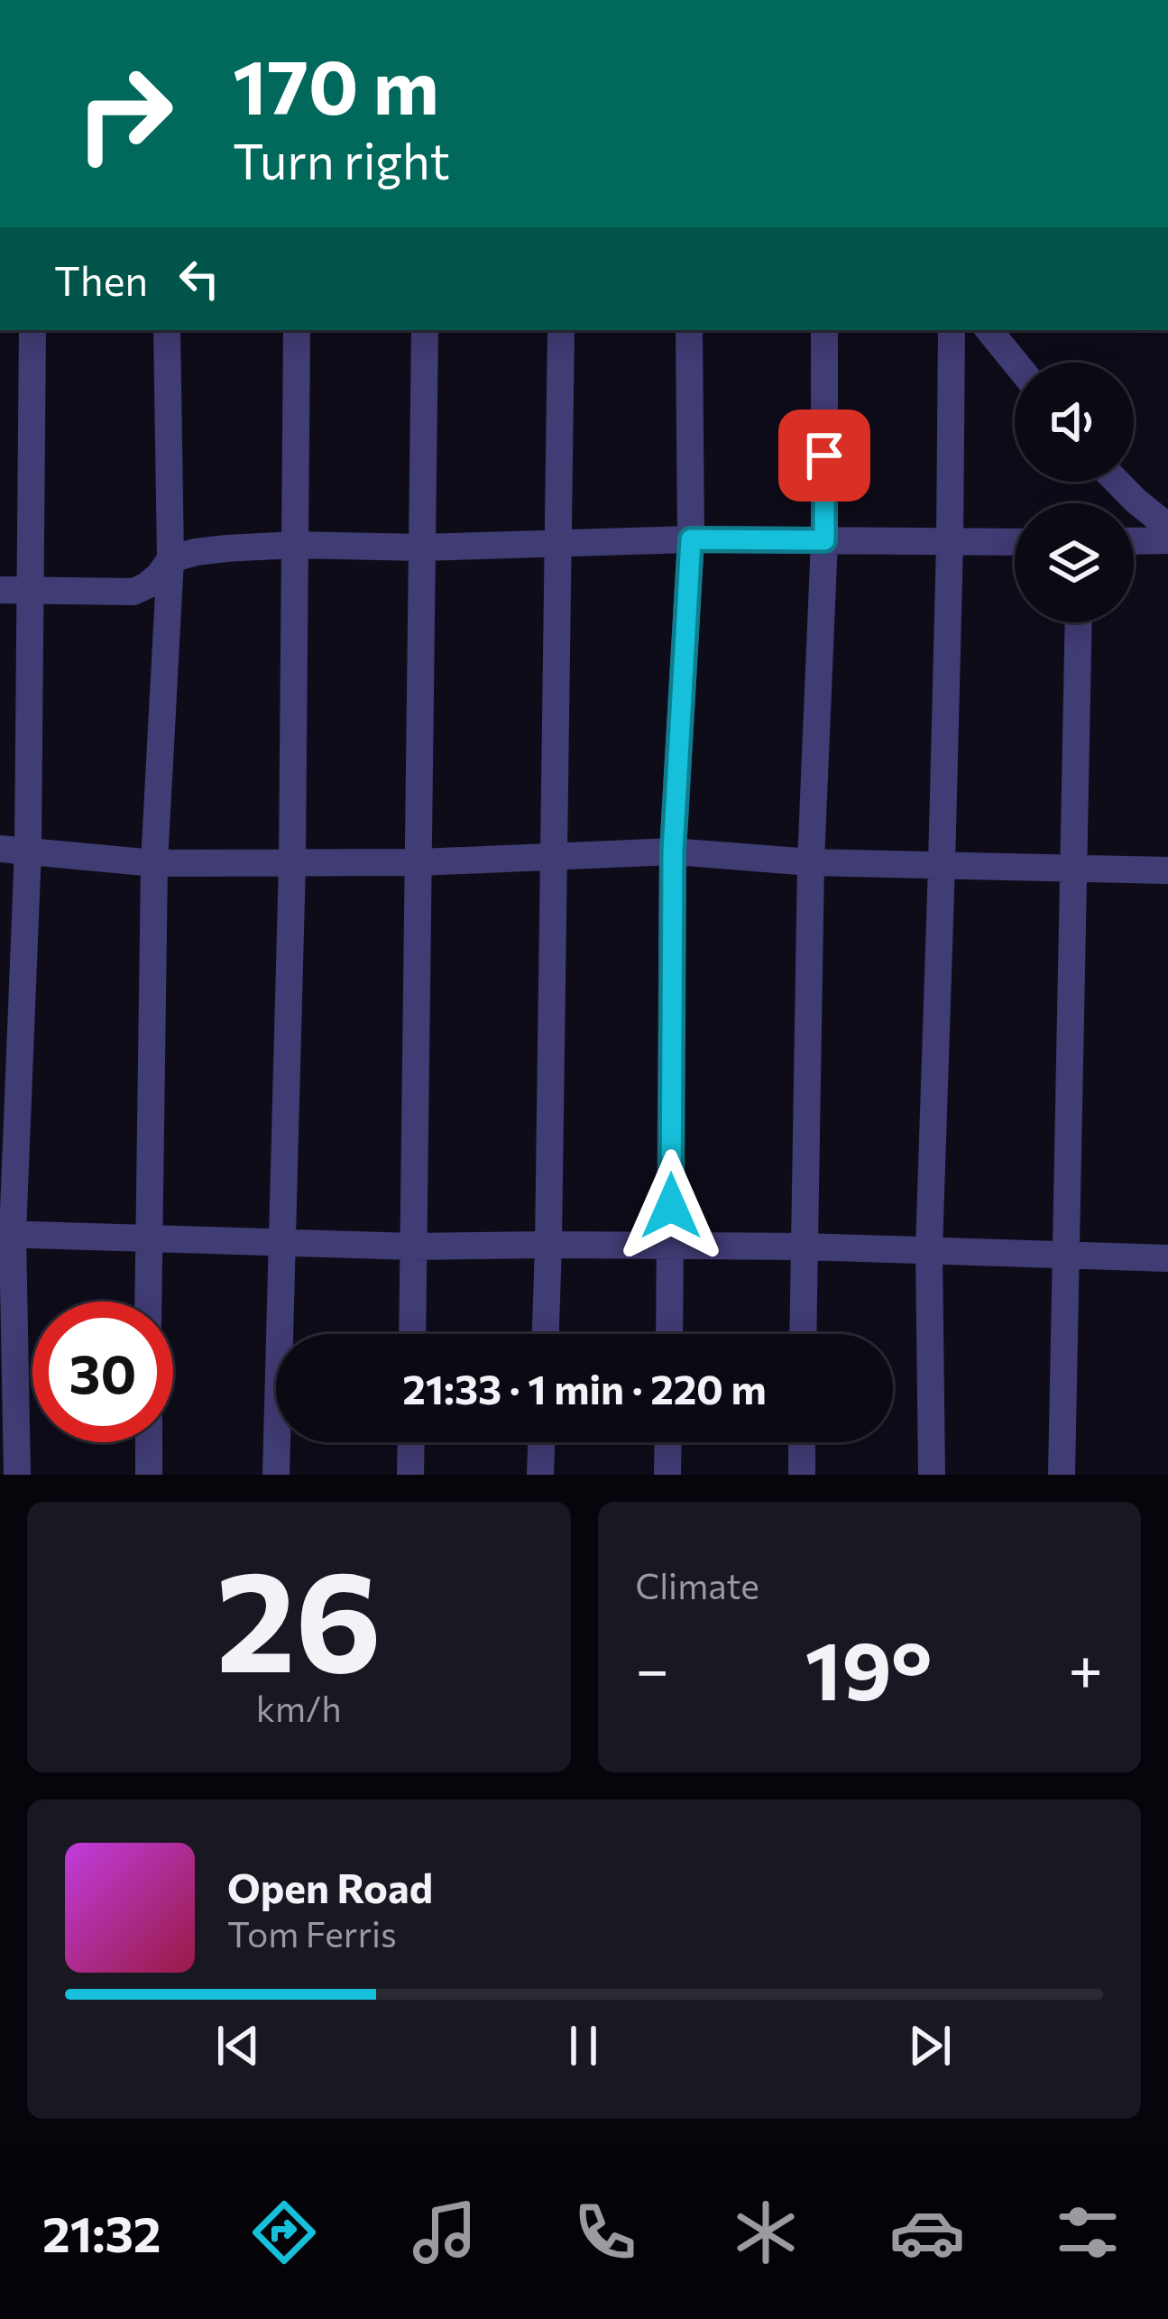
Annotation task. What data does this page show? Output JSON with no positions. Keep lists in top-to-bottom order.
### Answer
{
  "page": {
    "turn": ["170 m", "Turn right"],
    "then": "Then",
    "limit": "30",
    "trip": "21:33 · 1 min · 220 m",
    "tile": [
      ["26", "km/h"],
      "Climate"
    ],
    "heat": ["−", "19°", "+"],
    "song": ["Open Road", "Tom Ferris"],
    "tabs": "21:32"
  }
}
